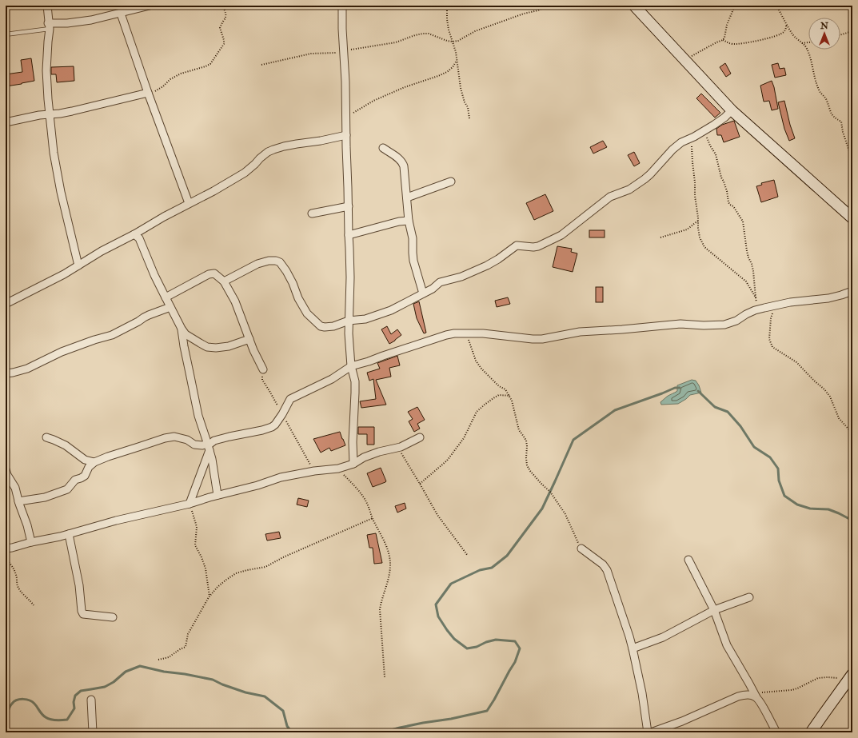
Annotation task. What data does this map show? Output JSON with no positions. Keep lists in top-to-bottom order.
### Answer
{
  "north": "top"
}
